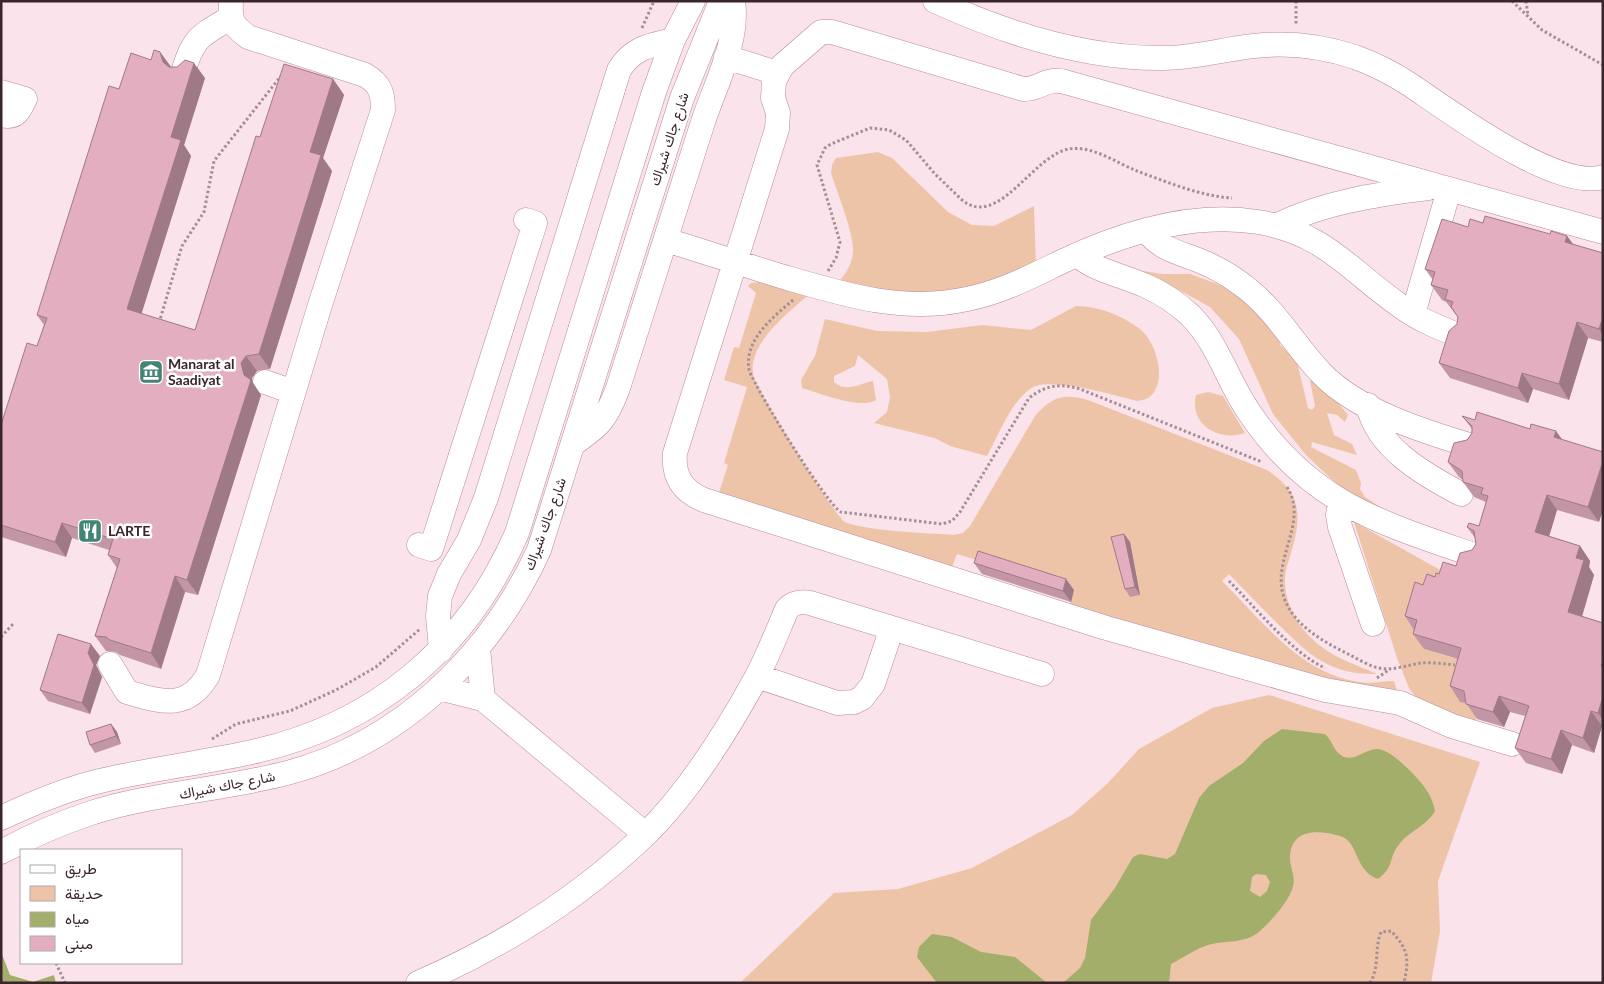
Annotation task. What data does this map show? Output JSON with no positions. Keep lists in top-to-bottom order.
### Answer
{
  "streets": {
    "street": ["شارع جاك شيراك"]
  },
  "places": {
    "museum": ["Manarat al Saadiyat"],
    "restaurant": ["LARTE"]
  },
  "legend": [
    "طريق",
    "حديقة",
    "مياه",
    "مبنى"
  ]
}
